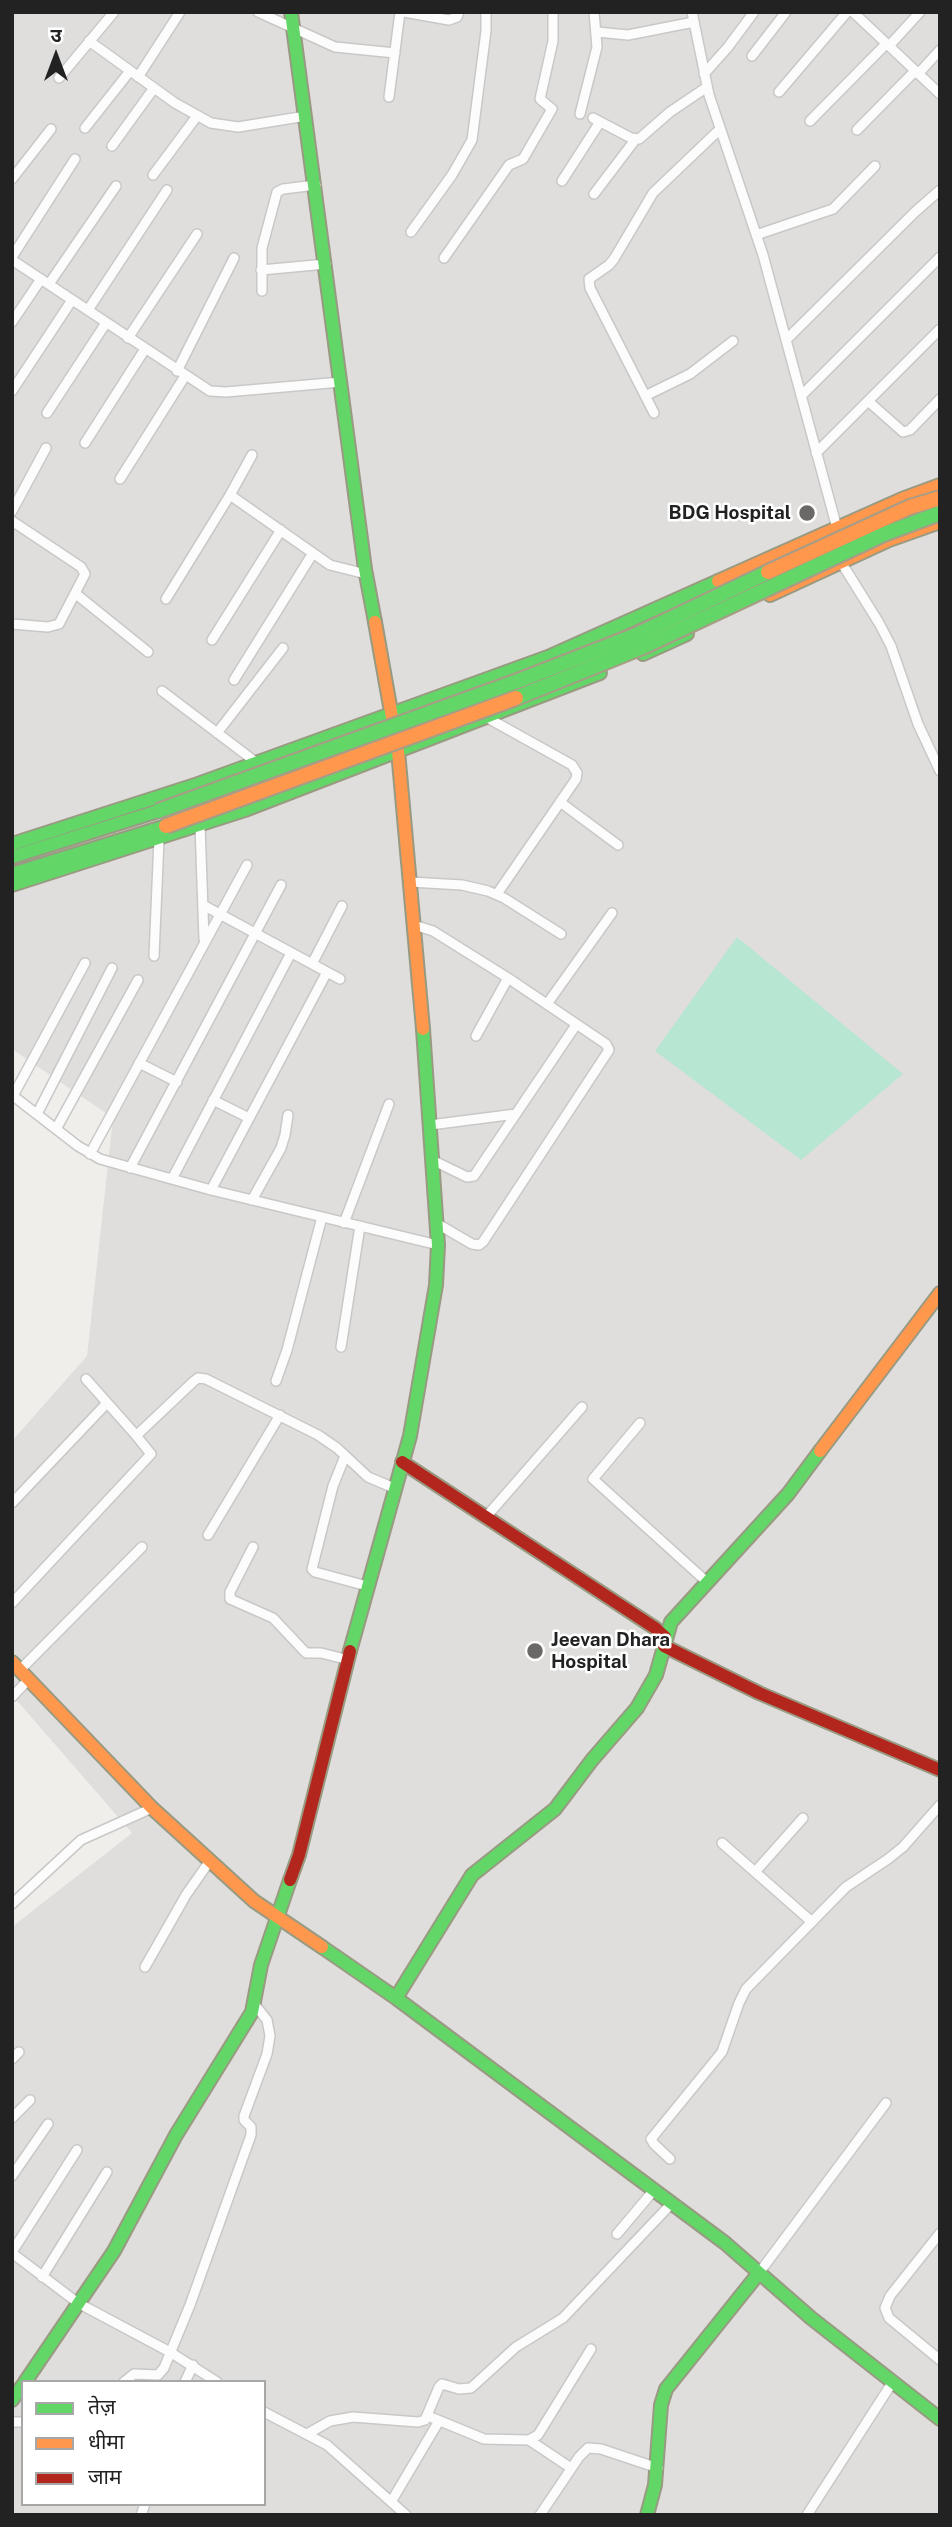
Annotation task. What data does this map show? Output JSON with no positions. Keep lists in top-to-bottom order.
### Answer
{
  "places": ["BDG Hospital", "Jeevan Dhara Hospital"],
  "legend": ["तेज़", "धीमा", "जाम"],
  "north": "top"
}
